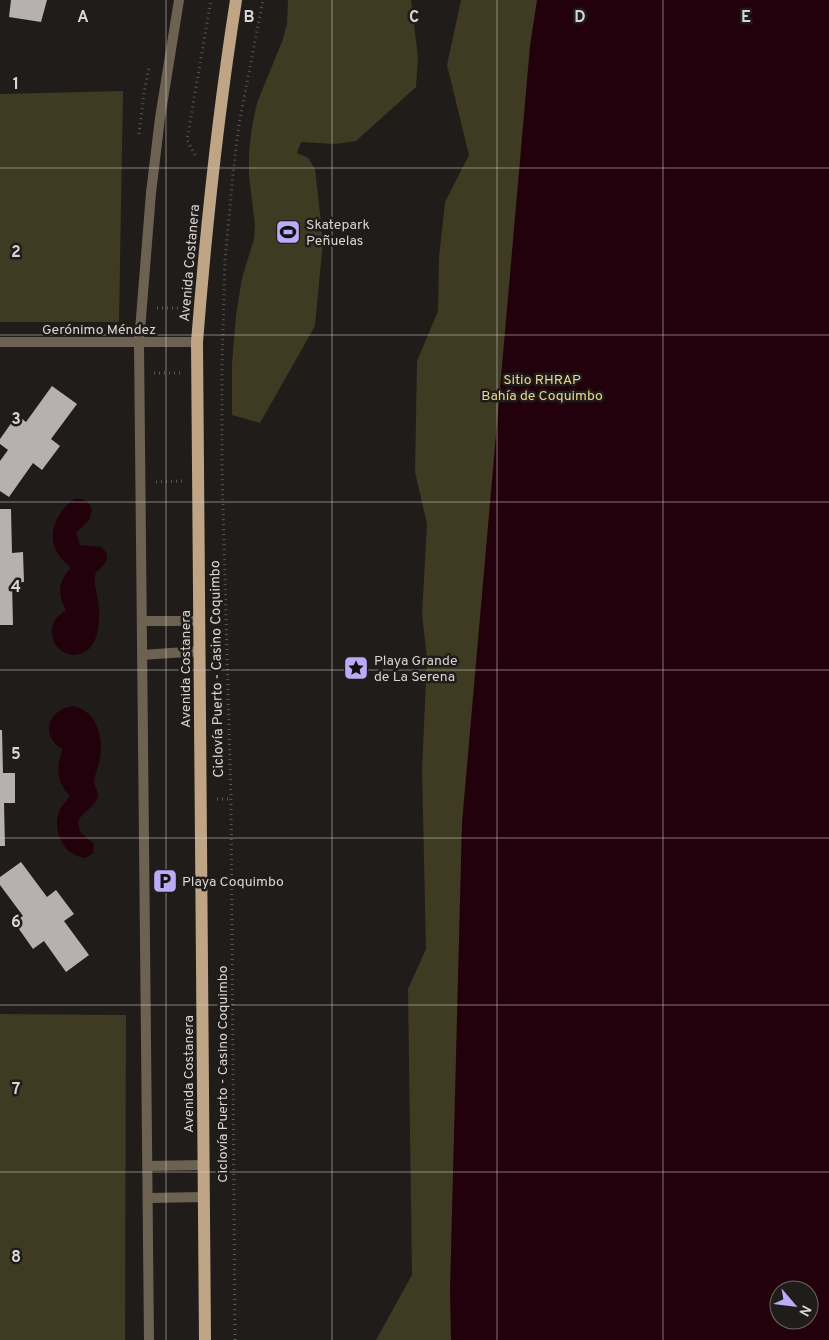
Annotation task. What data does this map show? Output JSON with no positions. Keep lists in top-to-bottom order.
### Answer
{
  "streets": {
    "main road": ["Avenida Costanera"],
    "street": ["Gerónimo Méndez"],
    "path": ["Ciclovía Puerto - Casino Coquimbo"]
  },
  "crossings": [
    ["Avenida Costanera", "Gerónimo Méndez"]
  ],
  "parks": ["Sitio RHRAP Bahía de Coquimbo"],
  "places": {
    "sports": ["Skatepark Peñuelas"],
    "place": ["Playa Grande de La Serena"],
    "parking": ["Playa Coquimbo"]
  },
  "north": "bottom right",
  "grid": {
    "columns": [
      "A",
      "B",
      "C",
      "D",
      "E"
    ],
    "rows": [
      "1",
      "2",
      "3",
      "4",
      "5",
      "6",
      "7",
      "8"
    ]
  }
}
